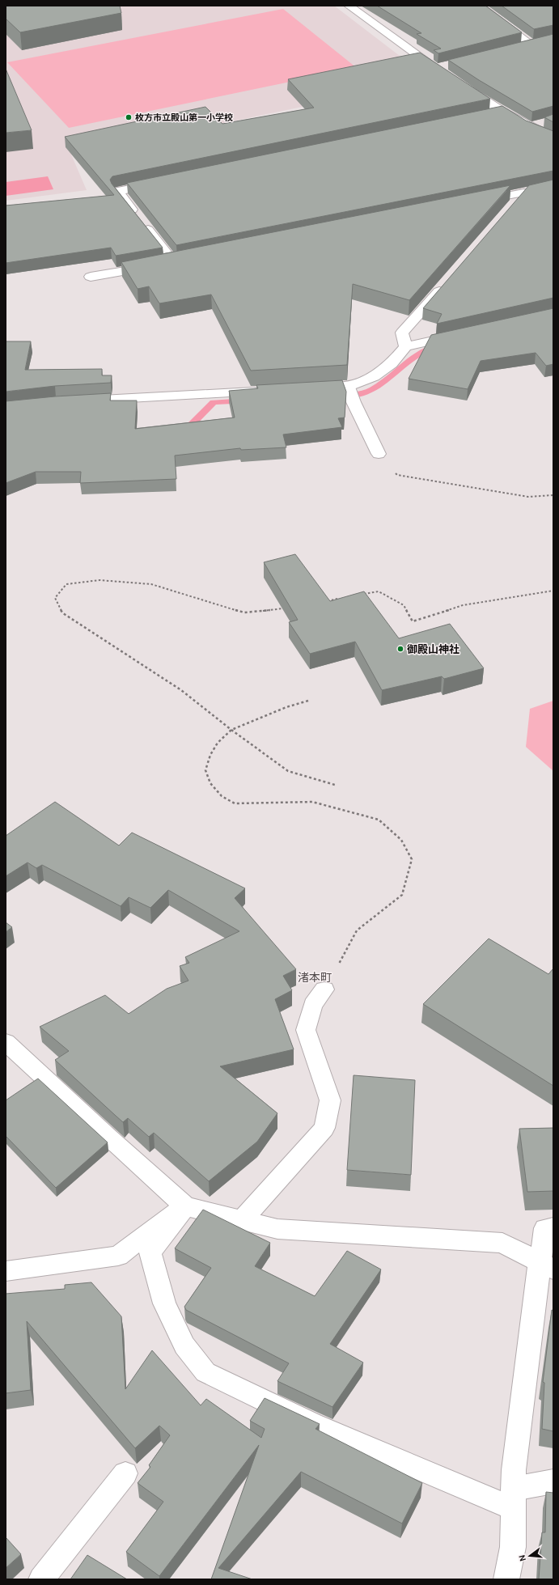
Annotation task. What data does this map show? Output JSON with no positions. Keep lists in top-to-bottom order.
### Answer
{
  "districts": ["渚本町"],
  "places": ["枚方市立殿山第一小学校", "御殿山神社"],
  "north": "left"
}
